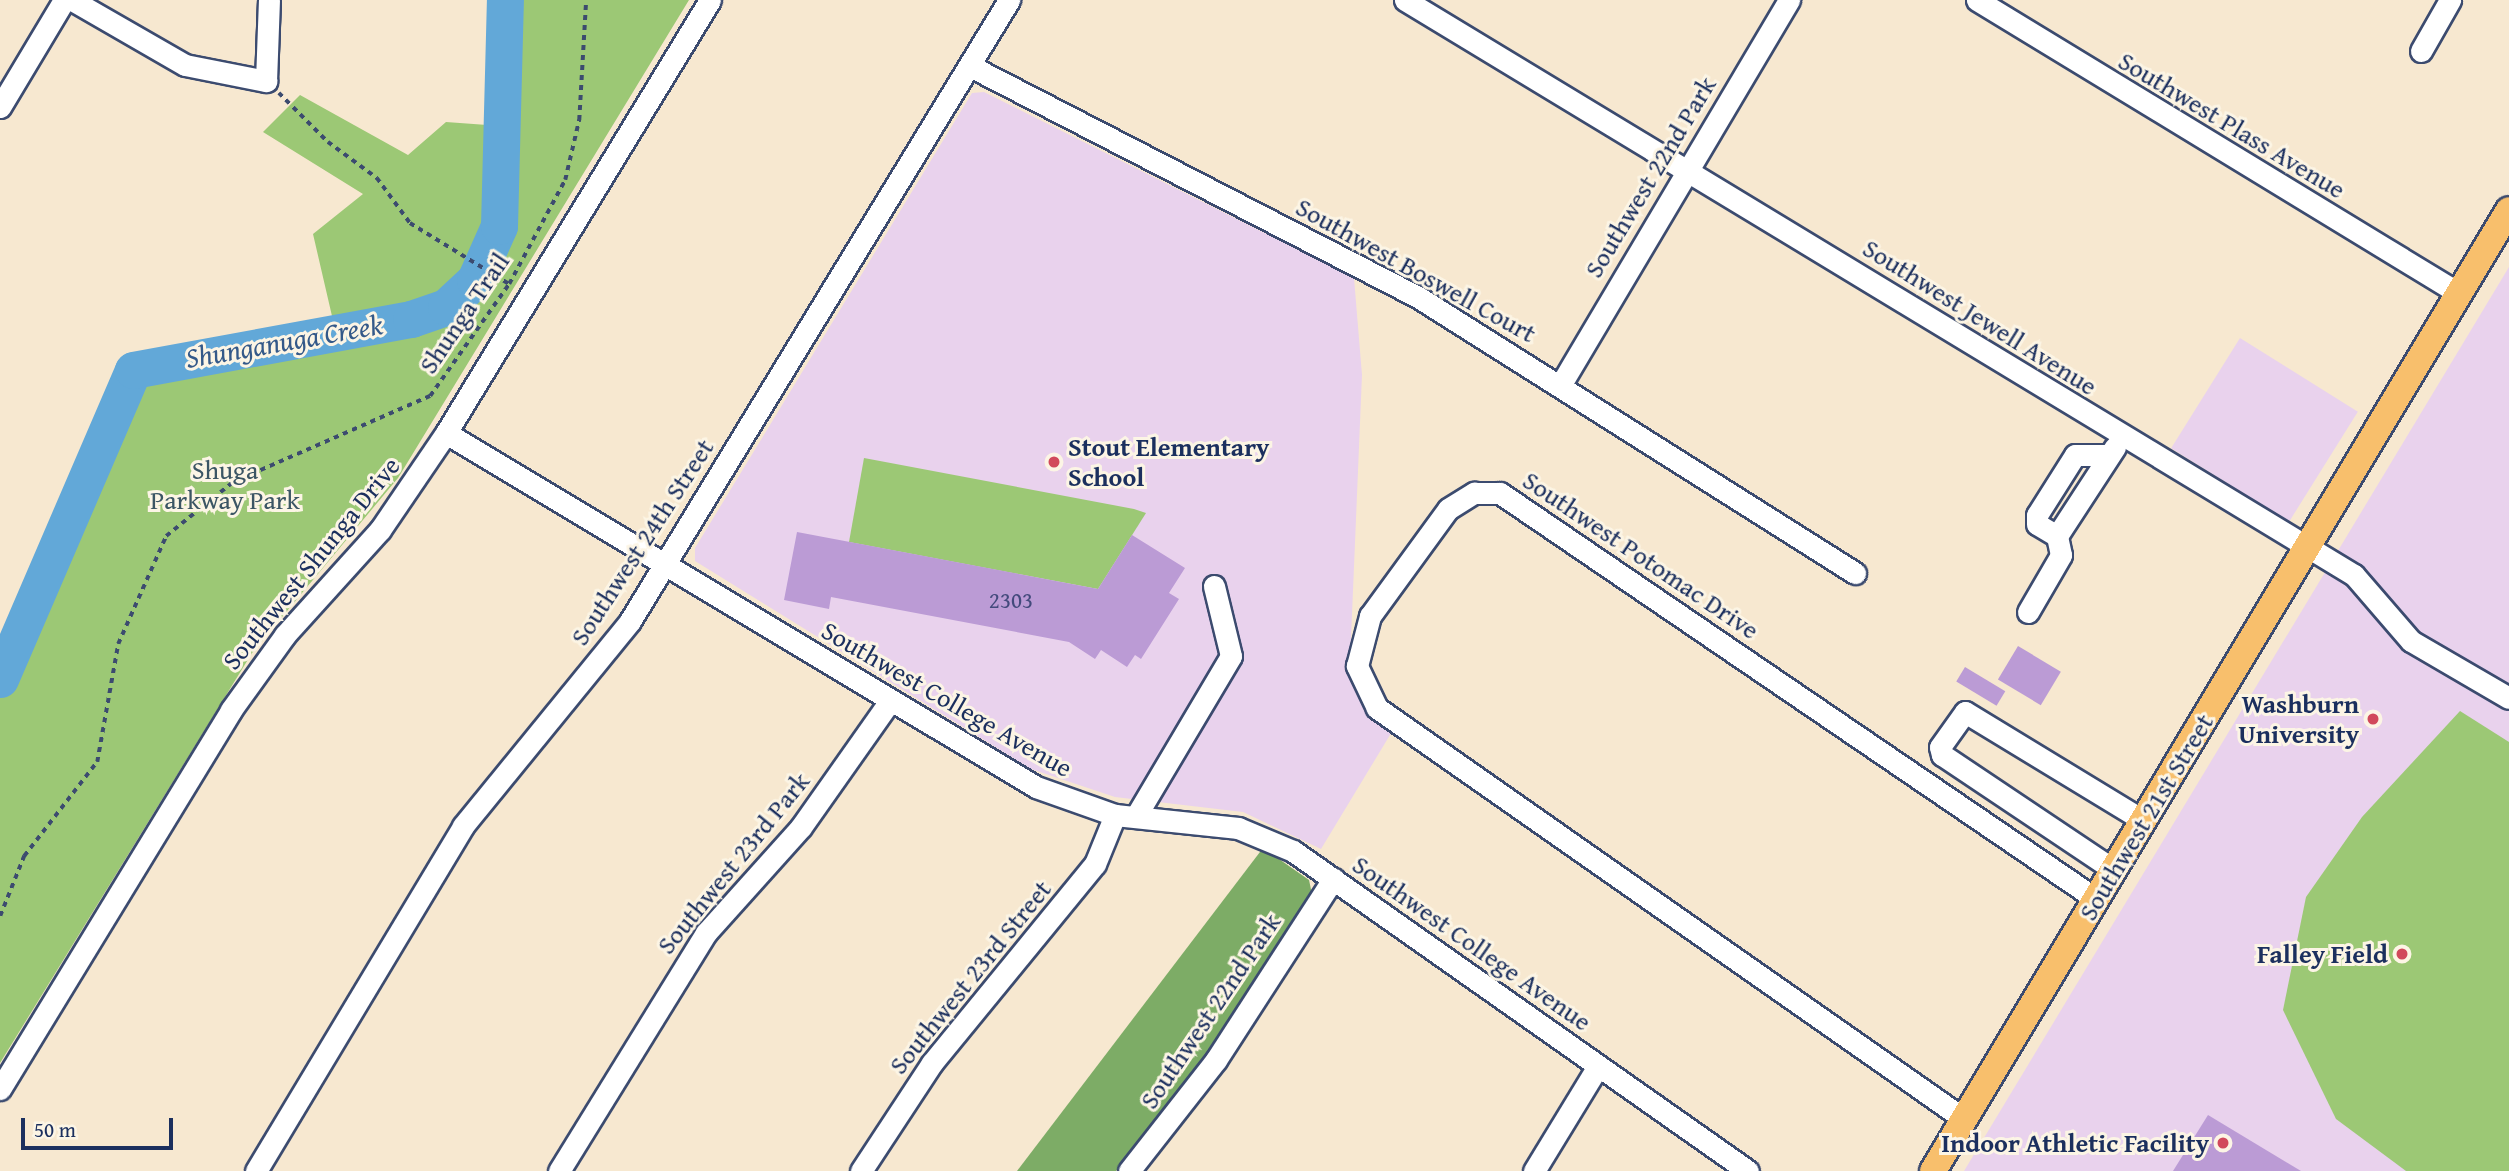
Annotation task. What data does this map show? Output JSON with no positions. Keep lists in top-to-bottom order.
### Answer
{
  "streets": {
    "main road": ["Southwest 21st Street"],
    "street": [
      "Southwest Plass Avenue",
      "Southwest 22nd Park",
      "Southwest Boswell Court",
      "Southwest Jewell Avenue",
      "Southwest 24th Street",
      "Southwest Potomac Drive",
      "Southwest Shunga Drive",
      "Southwest College Avenue",
      "Southwest 23rd Park",
      "Southwest 23rd Street"
    ],
    "path": ["Shunga Trail"]
  },
  "crossings": [
    ["Southwest Plass Avenue", "Southwest 21st Street"],
    ["Southwest 22nd Park", "Southwest Boswell Court"],
    ["Southwest 22nd Park", "Southwest Jewell Avenue"],
    ["Southwest 22nd Park", "Southwest College Avenue"],
    ["Southwest Boswell Court", "Southwest 24th Street"],
    ["Southwest Jewell Avenue", "Southwest 21st Street"],
    ["Southwest 24th Street", "Southwest College Avenue"],
    ["Southwest Potomac Drive", "Southwest 21st Street"],
    ["Southwest Shunga Drive", "Southwest College Avenue"],
    ["Southwest College Avenue", "Southwest 23rd Park"],
    ["Southwest College Avenue", "Southwest 23rd Street"]
  ],
  "water": ["Shunganuga Creek"],
  "parks": ["Shuga Parkway Park"],
  "places": [
    "Stout Elementary School",
    "Washburn University",
    "Falley Field",
    "Indoor Athletic Facility"
  ],
  "house_numbers": ["2303"],
  "scale_bar": "50 m"
}
